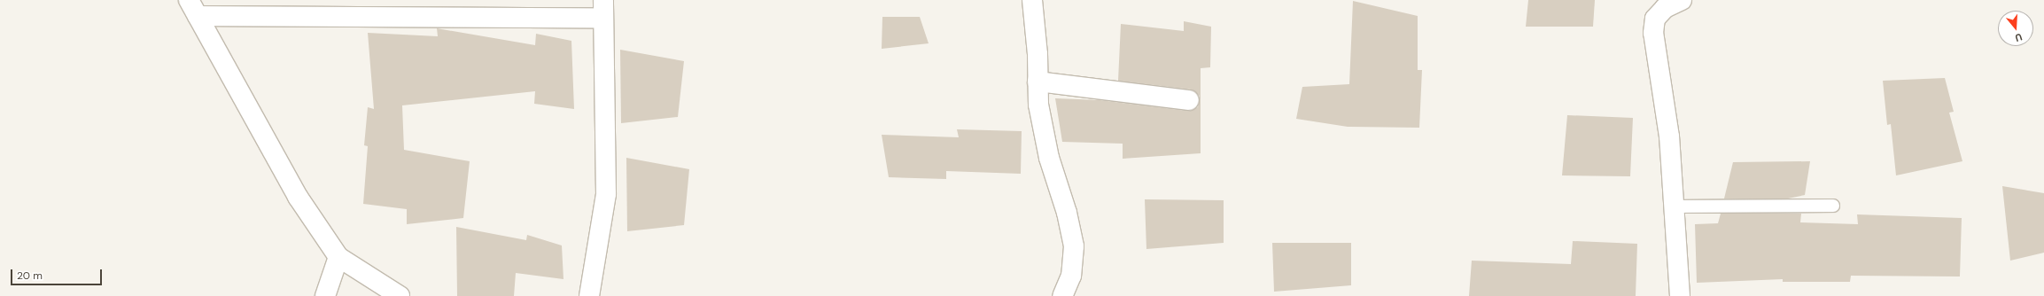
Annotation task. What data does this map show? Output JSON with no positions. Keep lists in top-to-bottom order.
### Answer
{
  "scale_bar": "20 m",
  "north": "bottom"
}
